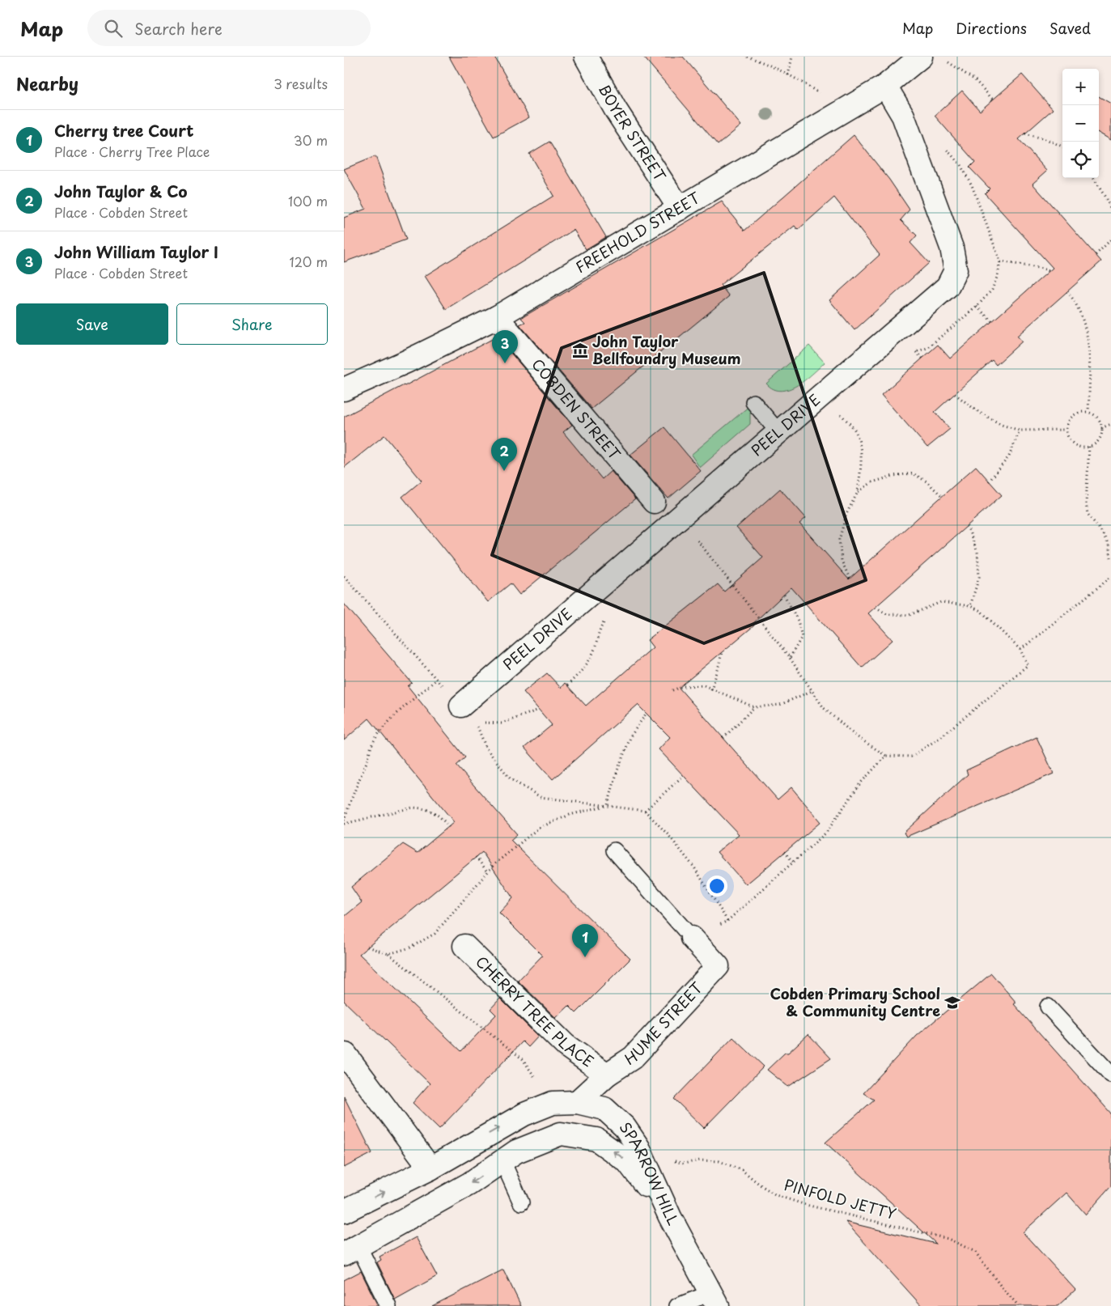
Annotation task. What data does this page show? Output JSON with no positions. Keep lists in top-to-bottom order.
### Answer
{
  "streets": {
    "street": [
      "BOYER STREET",
      "FREEHOLD STREET",
      "COBDEN STREET",
      "PEEL DRIVE",
      "CHERRY TREE PLACE",
      "HUME STREET",
      "SPARROW HILL"
    ],
    "path": ["PINFOLD JETTY"]
  },
  "crossings": [
    ["BOYER STREET", "FREEHOLD STREET"],
    ["FREEHOLD STREET", "COBDEN STREET"],
    ["FREEHOLD STREET", "PEEL DRIVE"],
    ["CHERRY TREE PLACE", "HUME STREET"],
    ["HUME STREET", "SPARROW HILL"],
    ["SPARROW HILL", "PINFOLD JETTY"]
  ],
  "places": {
    "museum": ["John Taylor Bellfoundry Museum"],
    "school or university": ["Cobden Primary School & Community Centre"]
  },
  "page": {
    "header": "Map",
    "search": "Search here",
    "nav": ["Map", "Directions", "Saved"],
    "heading": ["Nearby", "3 results"],
    "map_buttons": ["+", "−"],
    "list": [
      {
        "mark": "1",
        "name": "Cherry tree Court",
        "note": "Place · Cherry Tree Place",
        "value": "30 m"
      },
      {
        "mark": "2",
        "name": "John Taylor & Co",
        "note": "Place · Cobden Street",
        "value": "100 m"
      },
      {
        "mark": "3",
        "name": "John William Taylor I",
        "note": "Place · Cobden Street",
        "value": "120 m"
      }
    ],
    "buttons": ["Save", "Share"],
    "pins": ["3", "2", "1"]
  }
}
